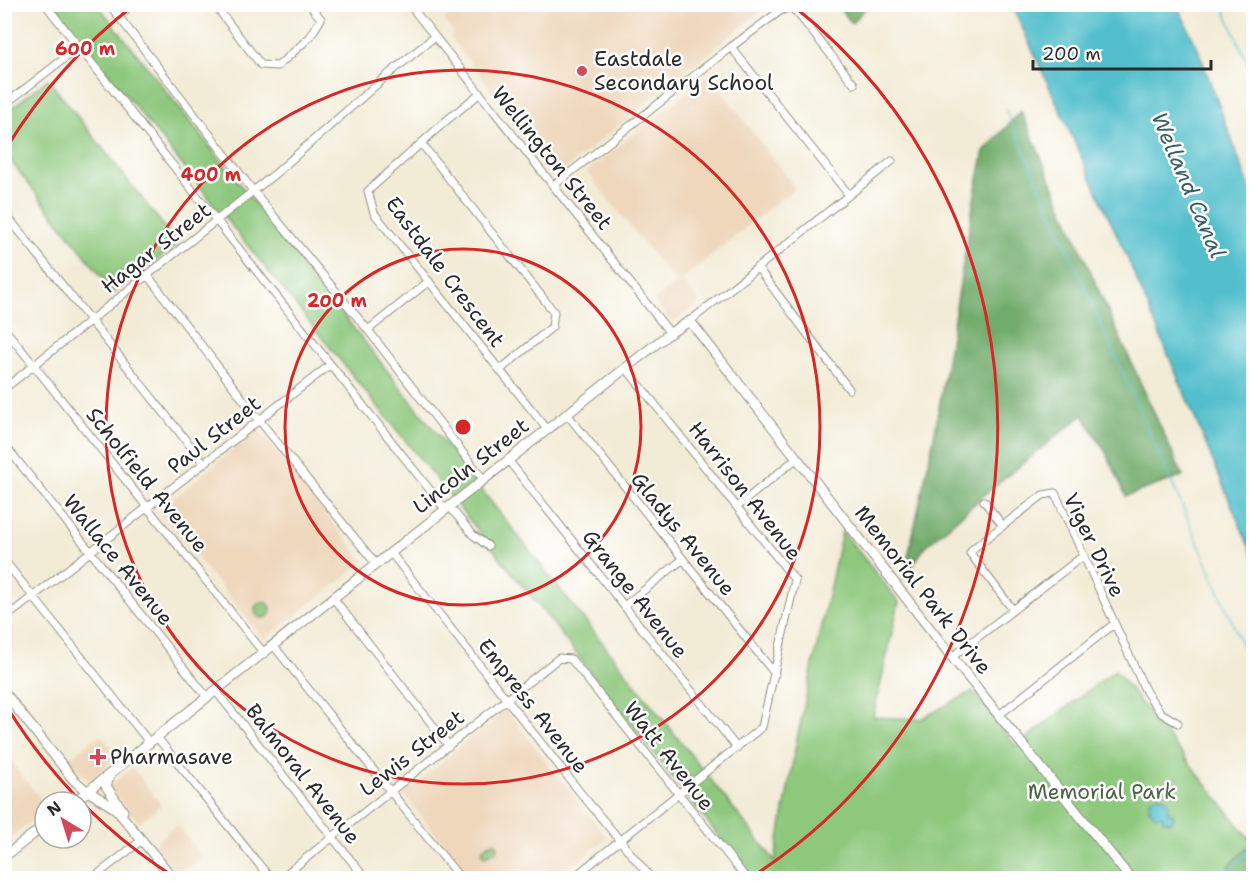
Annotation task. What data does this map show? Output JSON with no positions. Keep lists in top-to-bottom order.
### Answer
{
  "streets": {
    "main road": ["Lincoln Street", "Memorial Park Drive"],
    "street": [
      "Wellington Street",
      "Hagar Street",
      "Eastdale Crescent",
      "Paul Street",
      "Scholfield Avenue",
      "Harrison Avenue",
      "Gladys Avenue",
      "Viger Drive",
      "Wallace Avenue",
      "Grange Avenue",
      "Empress Avenue",
      "Lewis Street",
      "Watt Avenue",
      "Balmoral Avenue"
    ]
  },
  "crossings": [
    ["Wellington Street", "Hagar Street"],
    ["Wellington Street", "Eastdale Crescent"],
    ["Wellington Street", "Lincoln Street"],
    ["Hagar Street", "Scholfield Avenue"],
    ["Eastdale Crescent", "Lincoln Street"],
    ["Paul Street", "Scholfield Avenue"],
    ["Paul Street", "Wallace Avenue"],
    ["Lincoln Street", "Scholfield Avenue"],
    ["Lincoln Street", "Harrison Avenue"],
    ["Lincoln Street", "Gladys Avenue"],
    ["Lincoln Street", "Wallace Avenue"],
    ["Lincoln Street", "Memorial Park Drive"],
    ["Lincoln Street", "Grange Avenue"],
    ["Lincoln Street", "Empress Avenue"],
    ["Lincoln Street", "Balmoral Avenue"],
    ["Harrison Avenue", "Gladys Avenue"],
    ["Harrison Avenue", "Grange Avenue"],
    ["Harrison Avenue", "Empress Avenue"],
    ["Harrison Avenue", "Watt Avenue"],
    ["Empress Avenue", "Lewis Street"],
    ["Lewis Street", "Watt Avenue"],
    ["Lewis Street", "Balmoral Avenue"]
  ],
  "water": ["Welland Canal"],
  "parks": ["Memorial Park"],
  "places": {
    "other": ["Eastdale Secondary School"],
    "health": ["Pharmasave"]
  },
  "scale_bar": "200 m",
  "north": "top left",
  "rings": ["600 m", "400 m", "200 m"]
}
